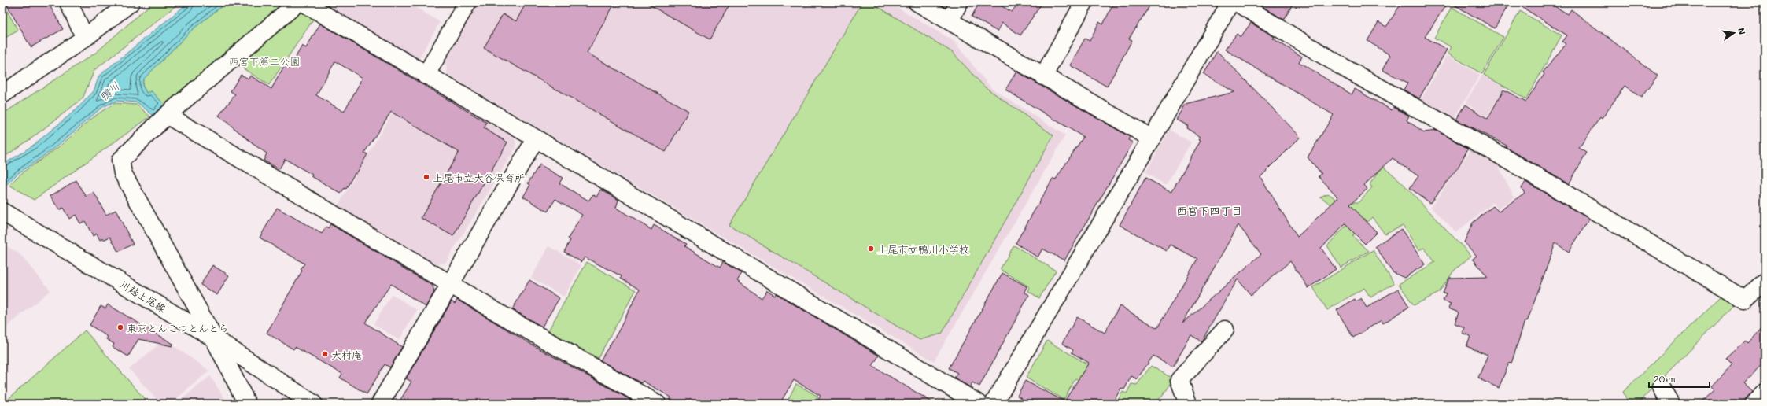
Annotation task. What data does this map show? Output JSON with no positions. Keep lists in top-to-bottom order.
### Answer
{
  "streets": {
    "street": ["川越上尾線"]
  },
  "districts": ["西宮下四丁目"],
  "water": ["鴨川"],
  "parks": ["西宮下第二公園"],
  "places": [
    "上尾市立大谷保育所",
    "上尾市立鴨川小学校",
    "東京とんこつとんとら",
    "大村庵"
  ],
  "scale_bar": "20 m",
  "north": "right"
}
